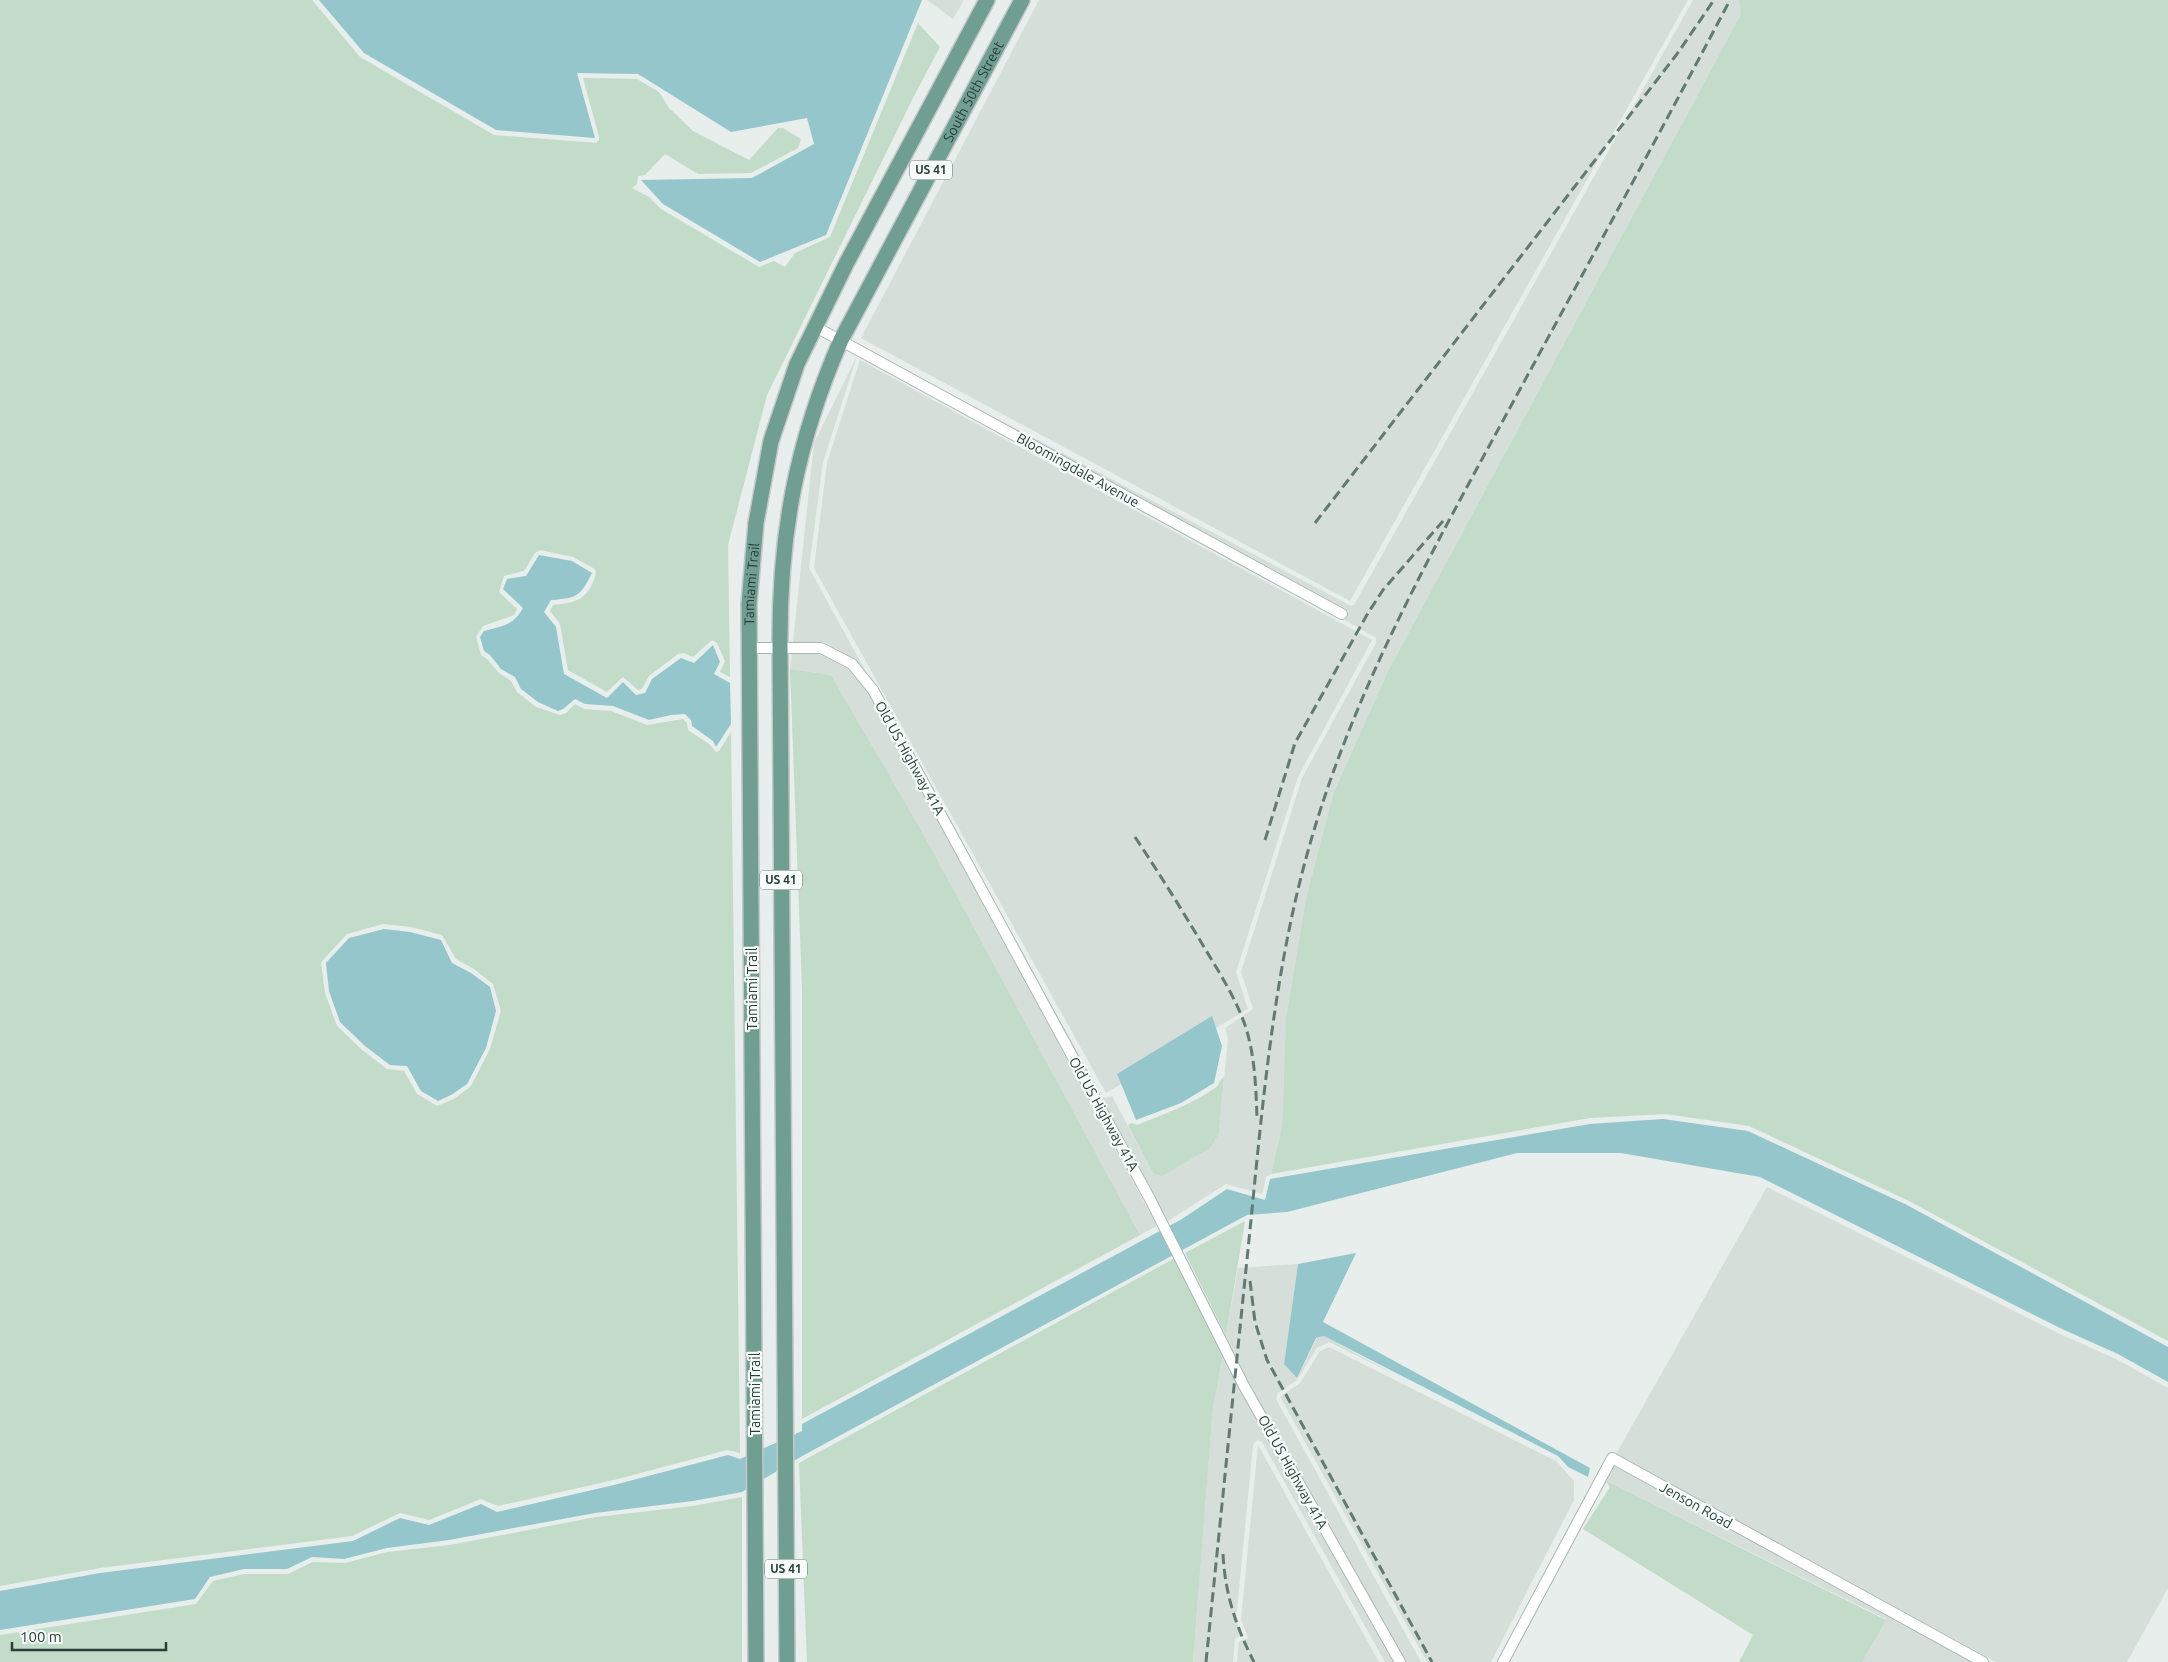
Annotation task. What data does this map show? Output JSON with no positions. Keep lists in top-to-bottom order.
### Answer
{
  "streets": {
    "main road": ["South 50th Street", "US 41", "Tamiami Trail"],
    "street": ["Bloomingdale Avenue", "Old US Highway 41A", "Jenson Road"]
  },
  "crossings": [
    ["South 50th Street", "Bloomingdale Avenue"],
    ["South 50th Street", "Tamiami Trail"],
    ["US 41", "Bloomingdale Avenue"],
    ["US 41", "Tamiami Trail"],
    ["Bloomingdale Avenue", "Tamiami Trail"],
    ["Tamiami Trail", "Old US Highway 41A"]
  ],
  "scale_bar": "100 m"
}
